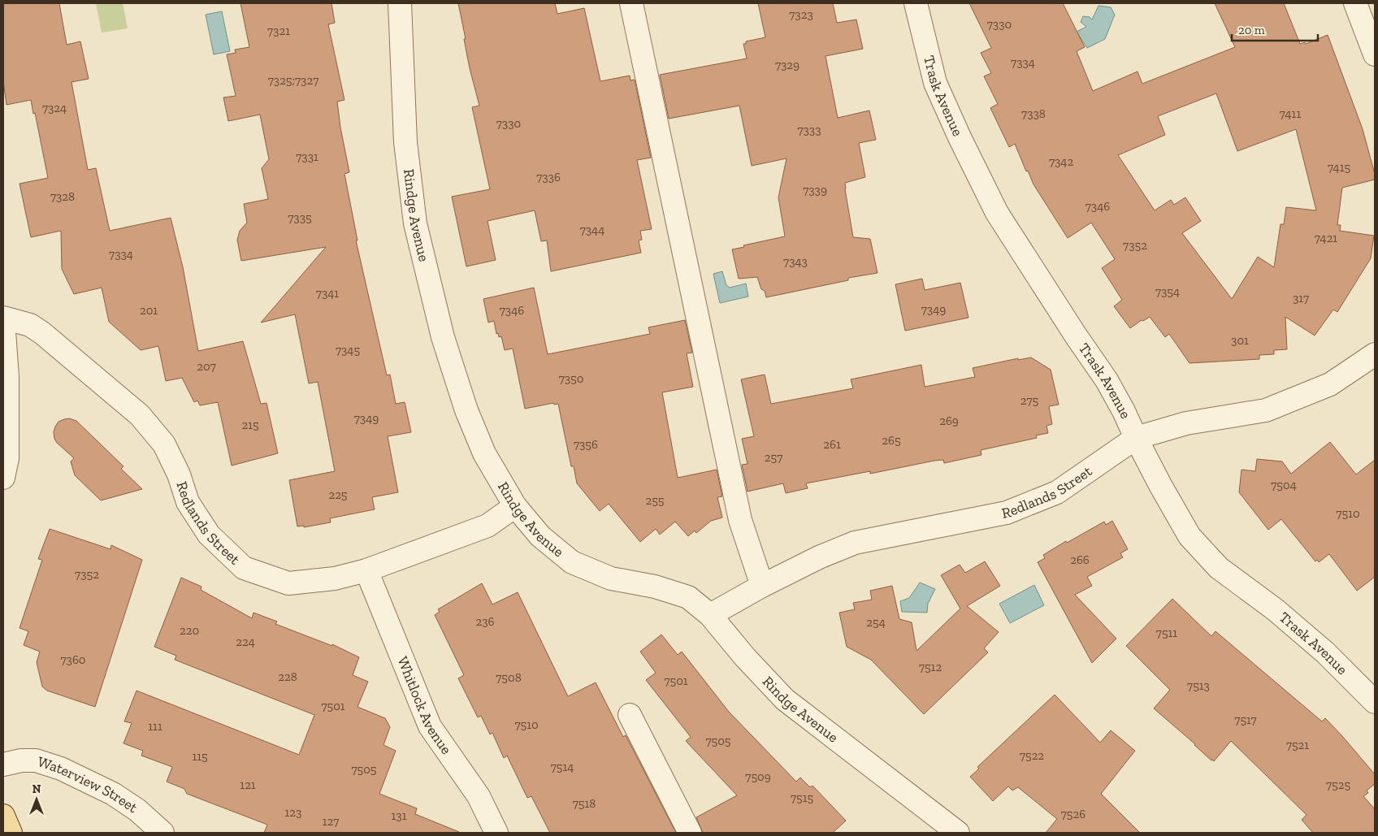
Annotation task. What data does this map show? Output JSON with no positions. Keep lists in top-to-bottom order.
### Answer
{
  "streets": {
    "street": [
      "Trask Avenue",
      "Rindge Avenue",
      "Redlands Street",
      "Whitlock Avenue",
      "Waterview Street"
    ]
  },
  "crossings": [
    ["Trask Avenue", "Redlands Street"],
    ["Rindge Avenue", "Redlands Street"],
    ["Redlands Street", "Whitlock Avenue"]
  ],
  "house_numbers": [
    "7323",
    "7330",
    "7321",
    "7334",
    "7329",
    "7325;7327",
    "7324",
    "7338",
    "7411",
    "7330",
    "7333",
    "7331",
    "7342",
    "7415",
    "7336",
    "7339",
    "7328",
    "7346",
    "7335",
    "7344",
    "7421",
    "7352",
    "7334",
    "7343",
    "7354",
    "7341",
    "317",
    "7349",
    "201",
    "7346",
    "301",
    "7345",
    "207",
    "7350",
    "275",
    "7349",
    "269",
    "215",
    "265",
    "7356",
    "261",
    "257",
    "7504",
    "225",
    "255",
    "7510",
    "266",
    "7352",
    "236",
    "254",
    "220",
    "7511",
    "224",
    "7360",
    "7512",
    "228",
    "7508",
    "7501",
    "7513",
    "7501",
    "7517",
    "7510",
    "111",
    "7505",
    "7521",
    "7522",
    "115",
    "7514",
    "7505",
    "7509",
    "121",
    "7525",
    "7515",
    "7518",
    "123",
    "7526",
    "131",
    "127"
  ],
  "scale_bar": "20 m",
  "north": "top"
}
